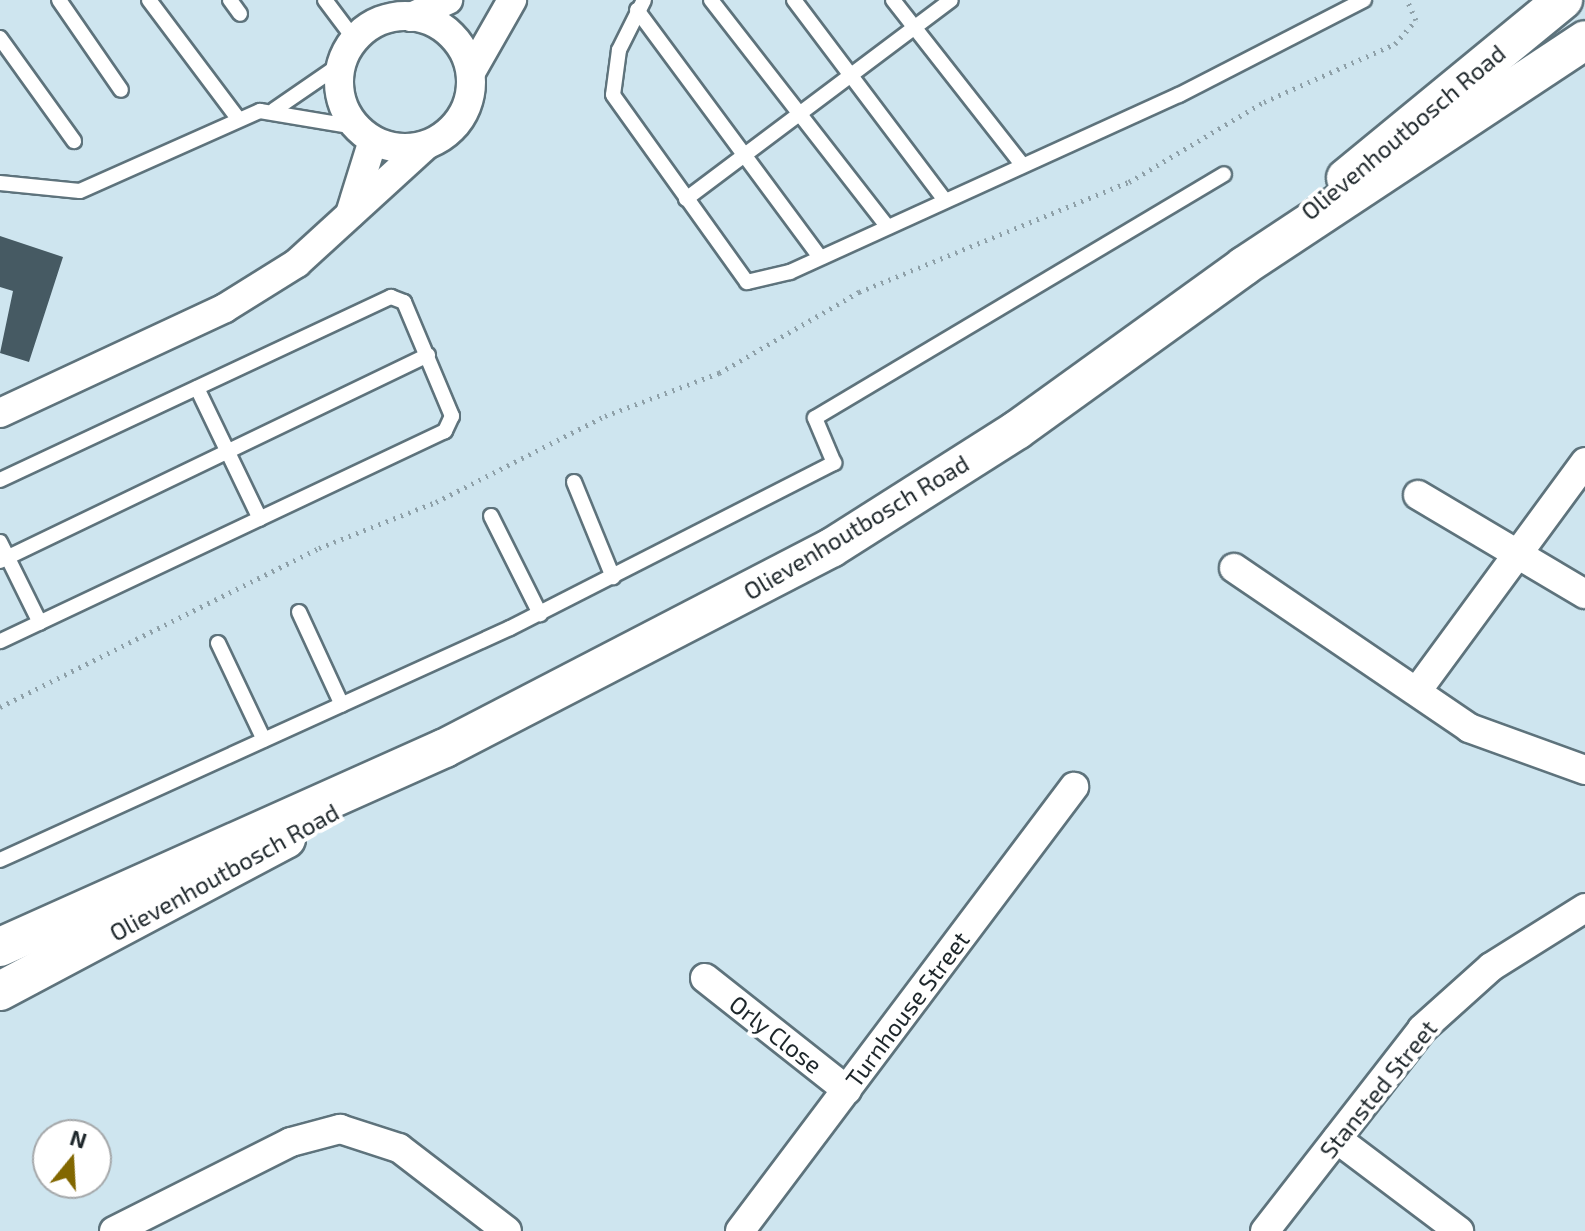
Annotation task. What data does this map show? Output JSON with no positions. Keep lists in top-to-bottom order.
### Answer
{
  "streets": {
    "main road": ["Olievenhoutbosch Road"],
    "street": ["Turnhouse Street", "Orly Close", "Stansted Street"]
  },
  "crossings": [
    ["Turnhouse Street", "Orly Close"]
  ],
  "north": "top"
}
